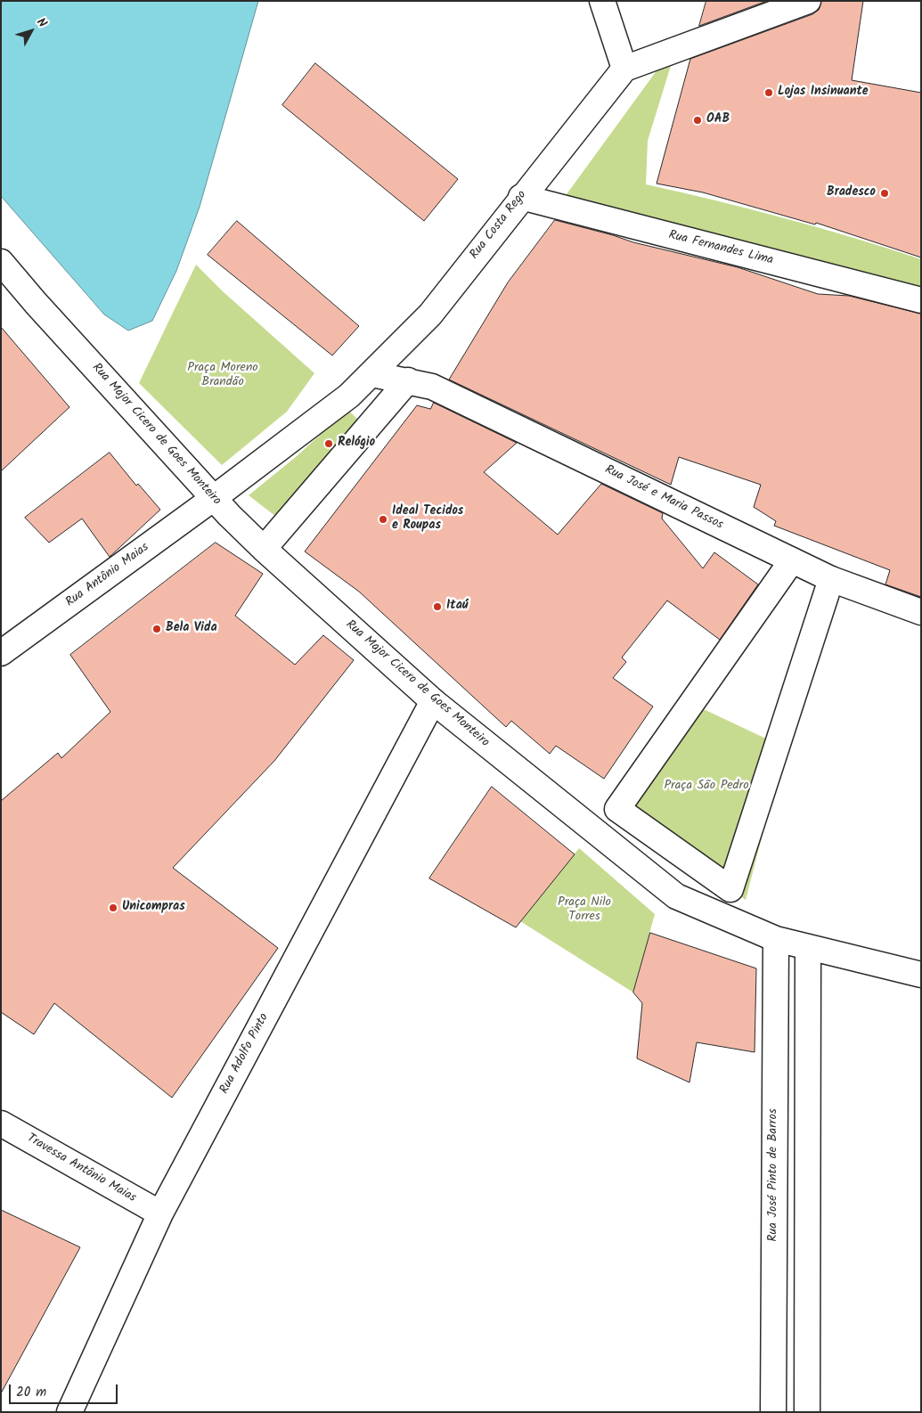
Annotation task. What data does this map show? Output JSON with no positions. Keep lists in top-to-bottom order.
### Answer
{
  "streets": {
    "street": [
      "Rua Costa Rego",
      "Rua Fernandes Lima",
      "Rua Major Cicero de Goes Monteiro",
      "Rua José e Maria Passos",
      "Rua Antônio Maias",
      "Rua Adolfo Pinto",
      "Travessa Antônio Maias",
      "Rua José Pinto de Barros"
    ]
  },
  "crossings": [
    ["Rua Costa Rego", "Rua Fernandes Lima"],
    ["Rua Costa Rego", "Rua Major Cicero de Goes Monteiro"],
    ["Rua Costa Rego", "Rua José e Maria Passos"],
    ["Rua Costa Rego", "Rua Antônio Maias"],
    ["Rua Major Cicero de Goes Monteiro", "Rua Antônio Maias"],
    ["Rua Major Cicero de Goes Monteiro", "Rua Adolfo Pinto"],
    ["Rua Major Cicero de Goes Monteiro", "Rua José Pinto de Barros"],
    ["Rua Adolfo Pinto", "Travessa Antônio Maias"]
  ],
  "parks": ["Praça Moreno Brandão", "Praça São Pedro", "Praça Nilo Torres"],
  "places": [
    "Lojas Insinuante",
    "OAB",
    "Bradesco",
    "Relógio",
    "Ideal Tecidos e Roupas",
    "Itaú",
    "Bela Vida",
    "Unicompras"
  ],
  "scale_bar": "20 m",
  "north": "top right"
}
